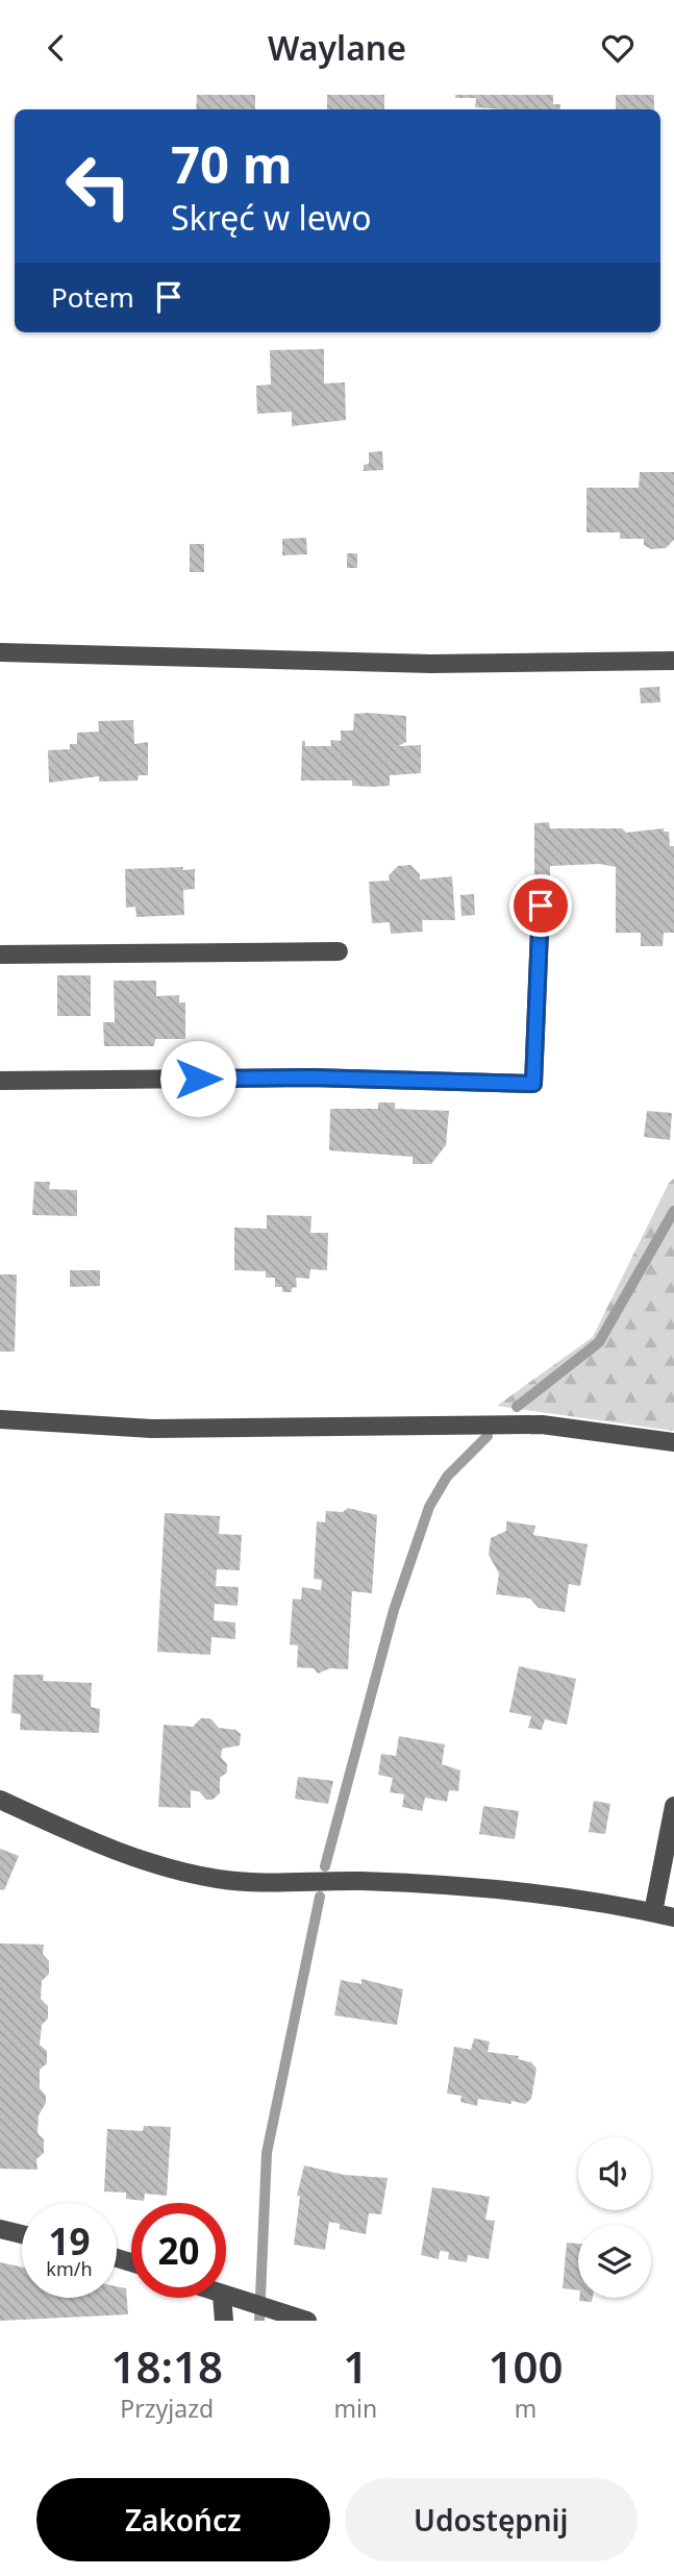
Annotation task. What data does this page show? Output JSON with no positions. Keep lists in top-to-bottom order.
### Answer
{
  "page": {
    "header": "Waylane",
    "turn": ["70 m", "Skręć w lewo"],
    "then": "Potem",
    "speed": "19 km/h",
    "limit": "20",
    "eta": [
      "18:18",
      "Przyjazd",
      "1",
      "min",
      "100",
      "m"
    ],
    "buttons": ["Zakończ", "Udostępnij"]
  }
}
